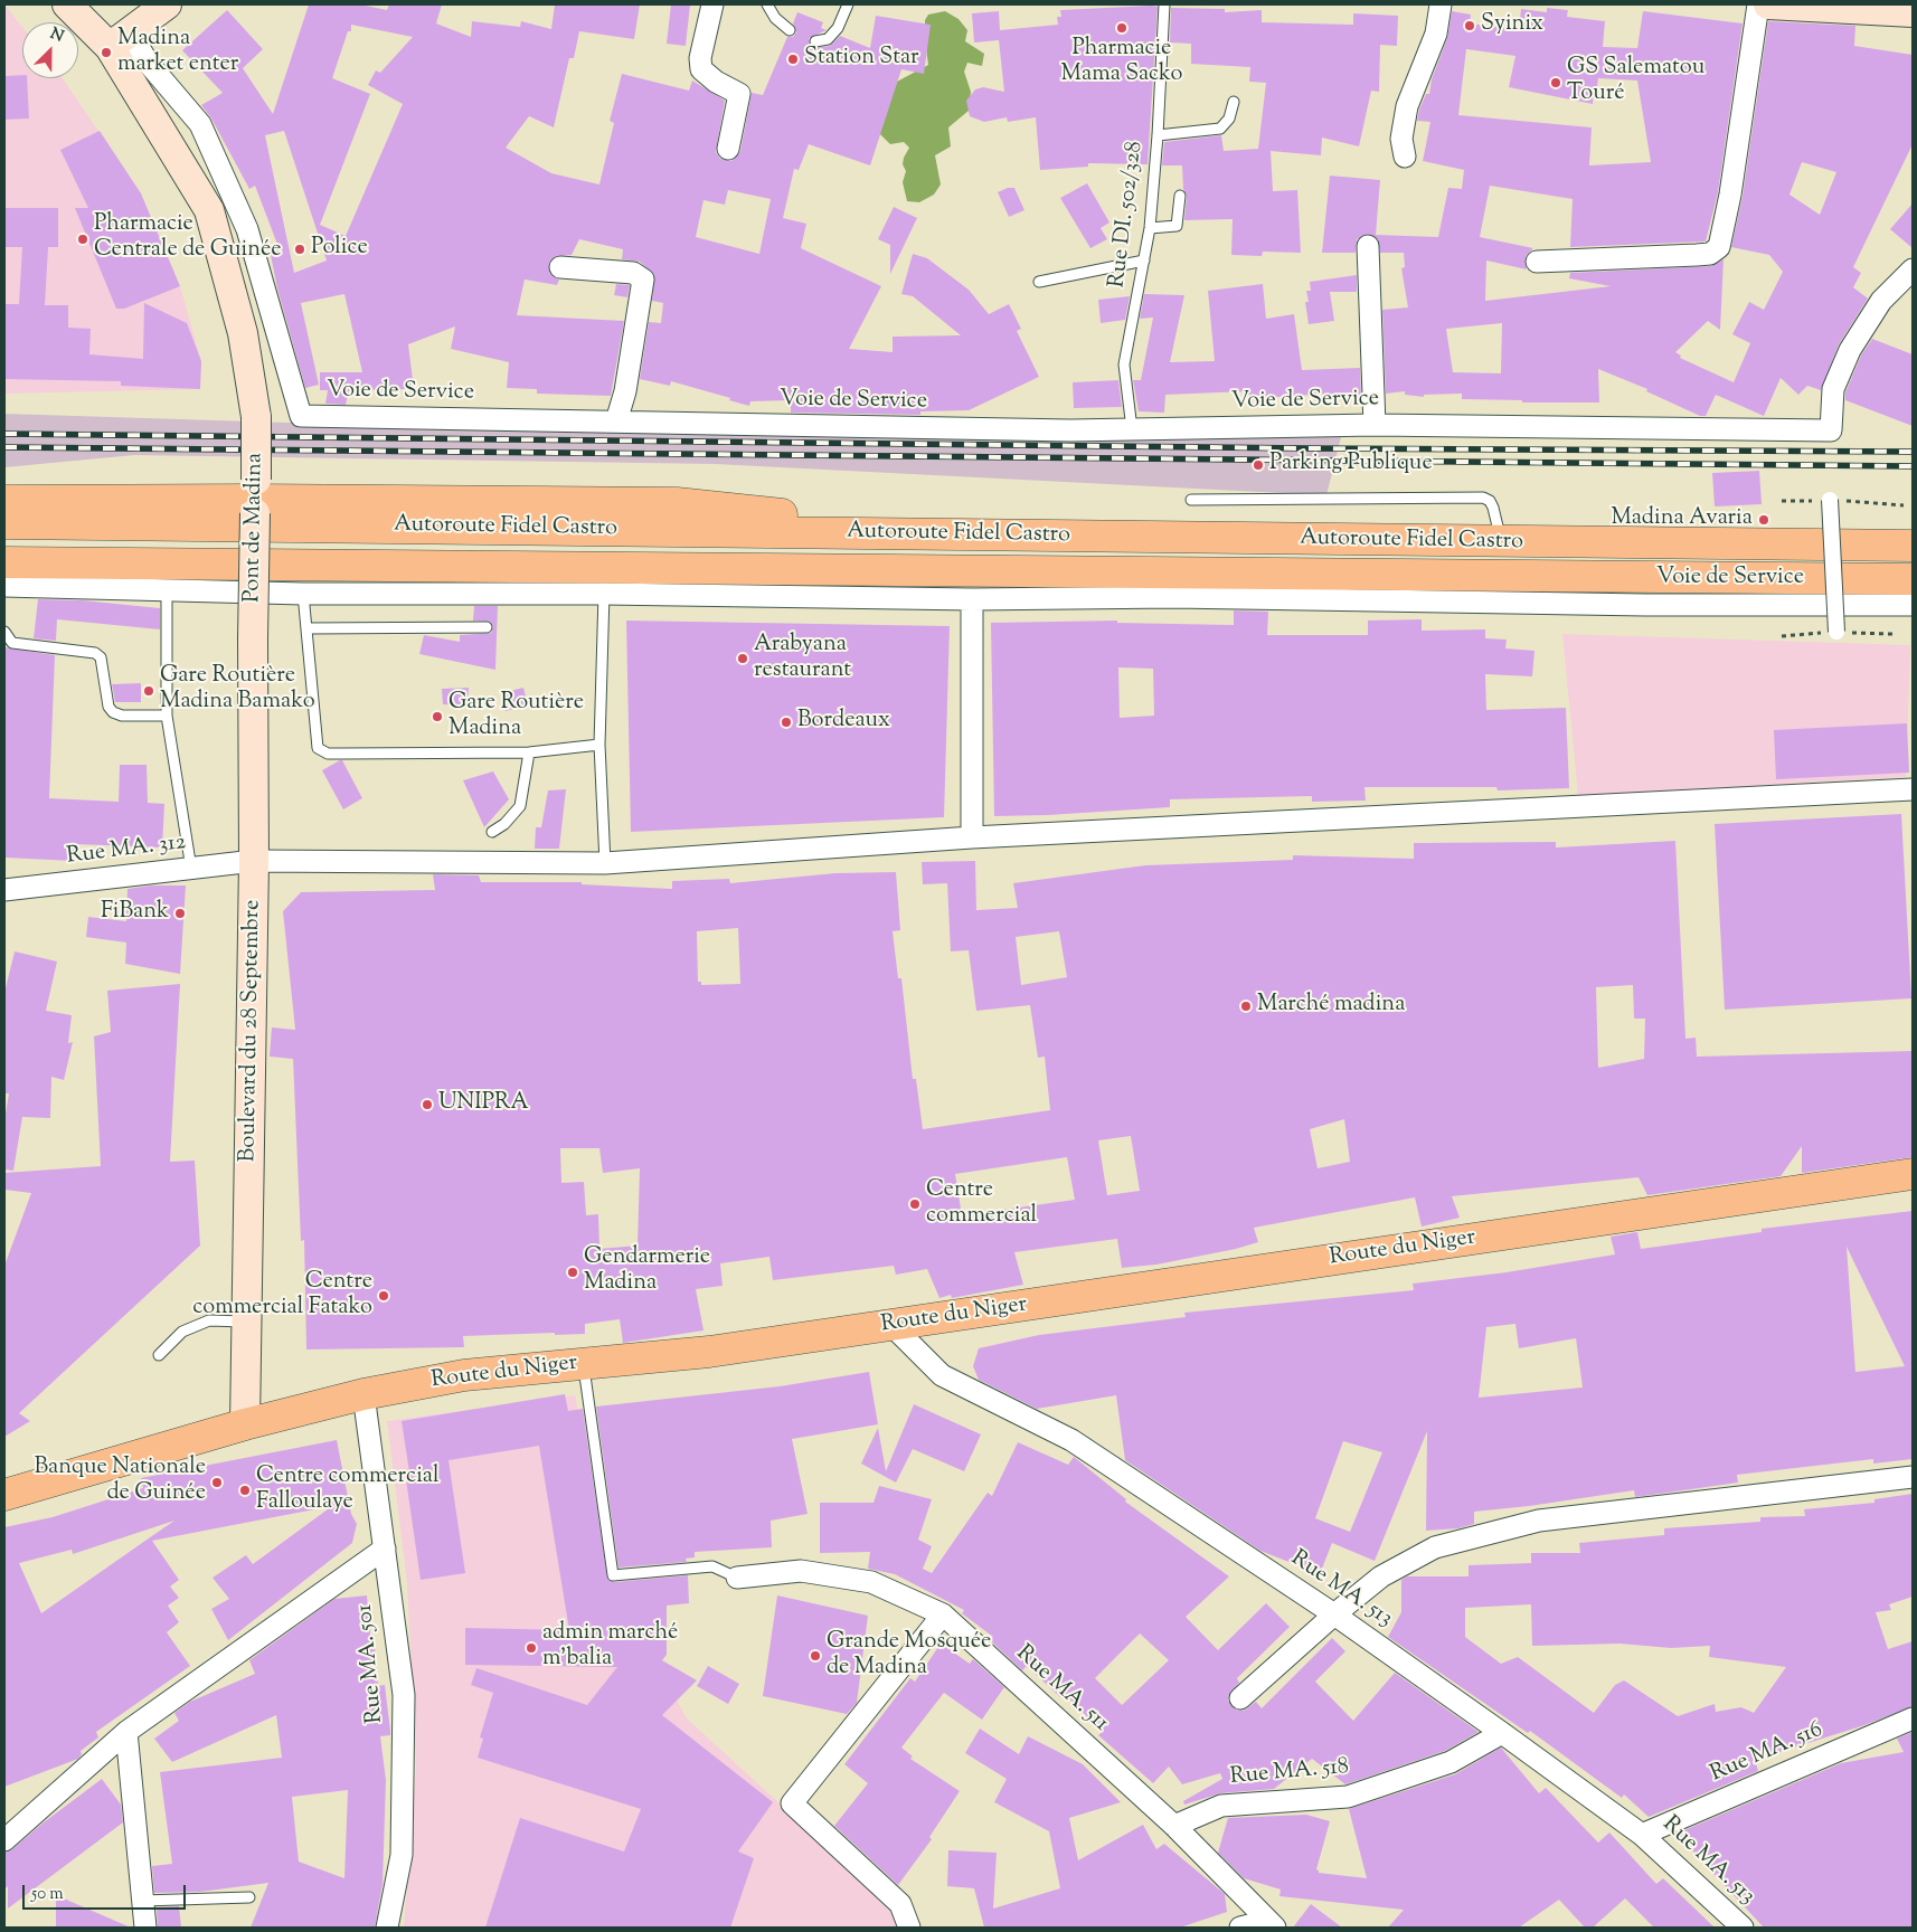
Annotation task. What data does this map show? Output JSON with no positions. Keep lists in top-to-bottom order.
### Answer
{
  "streets": {
    "main road": [
      "Pont de Madina",
      "Autoroute Fidel Castro",
      "Boulevard du 28 Septembre",
      "Route du Niger"
    ],
    "street": [
      "Voie de Service",
      "Rue MA. 312",
      "Rue MA. 513",
      "Rue MA. 501",
      "Rue MA. 511",
      "Rue MA. 516",
      "Rue MA. 518"
    ],
    "lane": ["Rue DI. 502/328"]
  },
  "crossings": [
    ["Rue DI. 502/328", "Voie de Service"],
    ["Voie de Service", "Pont de Madina"],
    ["Pont de Madina", "Boulevard du 28 Septembre"],
    ["Rue MA. 312", "Boulevard du 28 Septembre"],
    ["Boulevard du 28 Septembre", "Route du Niger"],
    ["Route du Niger", "Rue MA. 513"],
    ["Route du Niger", "Rue MA. 501"],
    ["Rue MA. 513", "Rue MA. 516"],
    ["Rue MA. 513", "Rue MA. 518"],
    ["Rue MA. 511", "Rue MA. 518"]
  ],
  "places": [
    "Syinix",
    "Pharmacie Mama Sacko",
    "Madina market enter",
    "Station Star",
    "GS Salematou Touré",
    "Pharmacie Centrale de Guinée",
    "Police",
    "Parking Publique",
    "Madina Avaria",
    "Arabyana restaurant",
    "Gare Routière Madina Bamako",
    "Gare Routière Madina",
    "Bordeaux",
    "FiBank",
    "Marché madina",
    "UNIPRA",
    "Centre commercial",
    "Gendarmerie Madina",
    "Centre commercial Fatako",
    "Banque Nationale de Guinée",
    "Centre commercial Falloulaye",
    "admin marché m'balia",
    "Grande Mosquée de Madina"
  ],
  "scale_bar": "50 m",
  "north": "top right"
}
